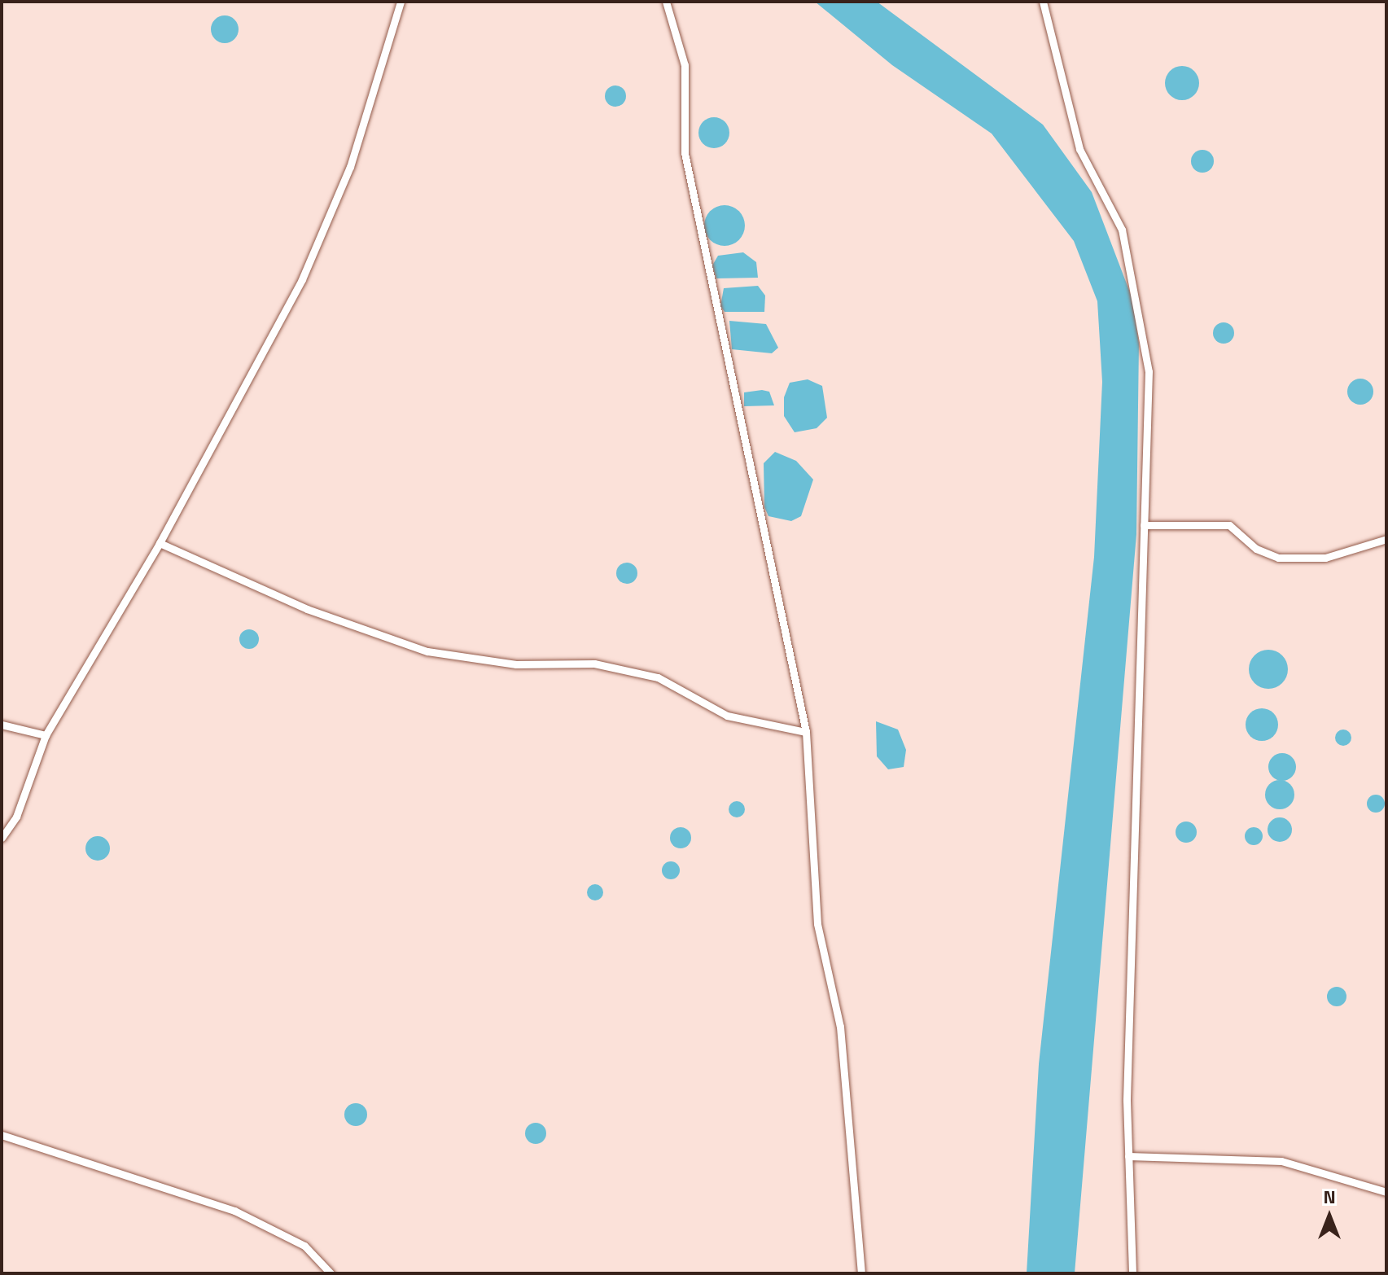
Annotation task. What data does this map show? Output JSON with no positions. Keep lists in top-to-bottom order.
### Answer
{
  "north": "top"
}
